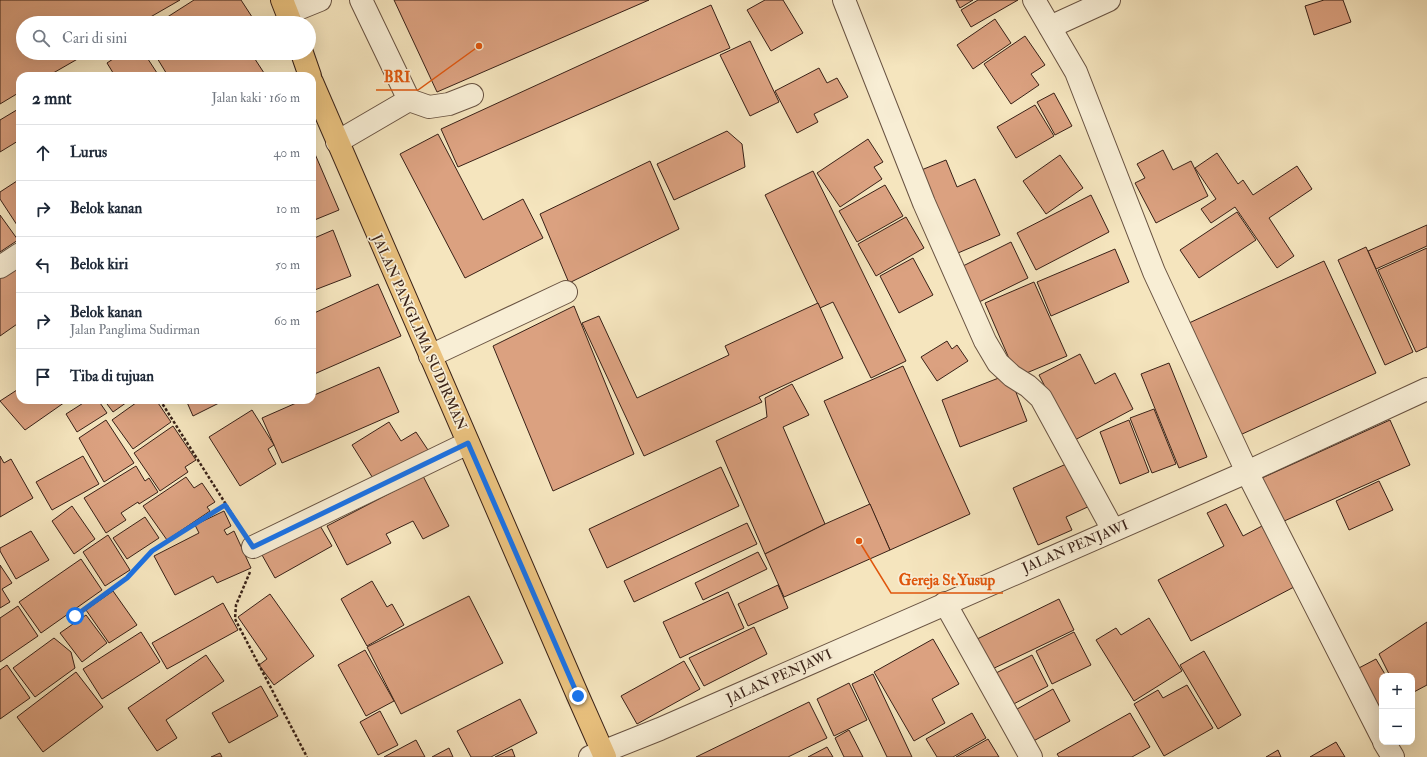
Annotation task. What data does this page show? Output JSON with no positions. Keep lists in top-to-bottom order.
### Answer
{
  "streets": {
    "main road": ["JALAN PANGLIMA SUDIRMAN"],
    "street": ["JALAN PENJAWI"]
  },
  "crossings": [
    ["JALAN PANGLIMA SUDIRMAN", "JALAN PENJAWI"]
  ],
  "places": ["BRI", "Gereja St.Yusup"],
  "page": {
    "search": "Cari di sini",
    "heading": ["2 mnt", "Jalan kaki · 160 m"],
    "list": [
      ["Lurus", "40 m"],
      ["Belok kanan", "10 m"],
      ["Belok kiri", "50 m"],
      ["Belok kanan", "Jalan Panglima Sudirman", "60 m"],
      "Tiba di tujuan"
    ],
    "map_buttons": ["+", "−"]
  }
}
